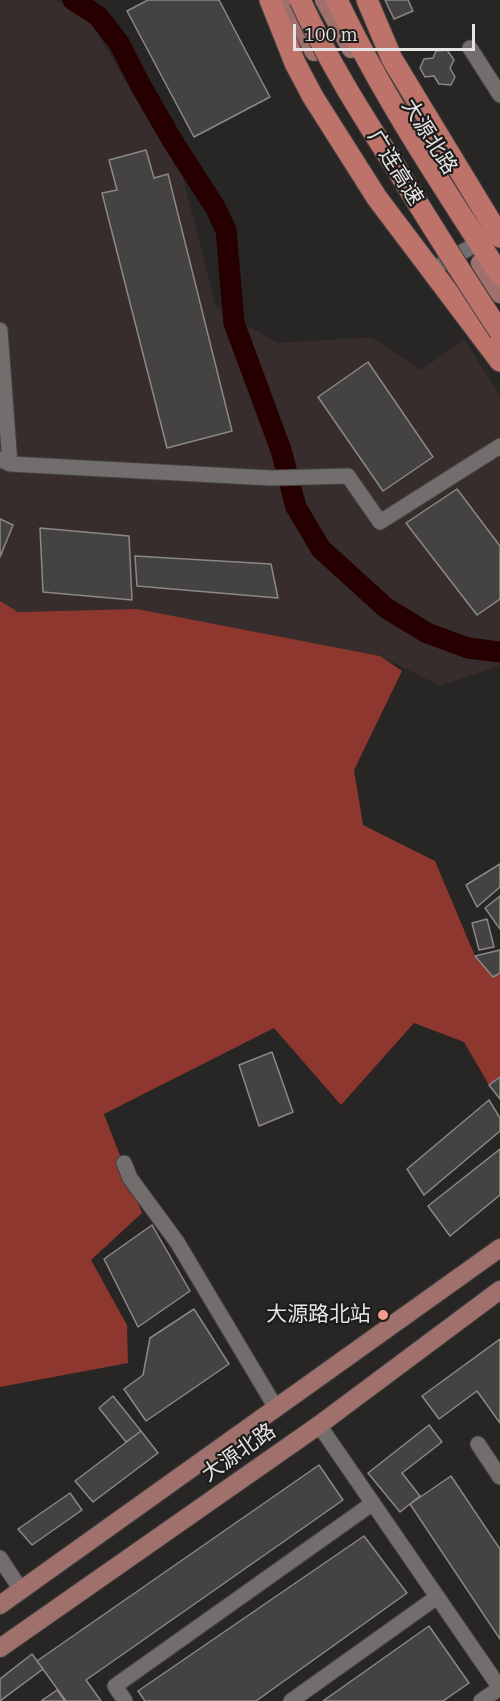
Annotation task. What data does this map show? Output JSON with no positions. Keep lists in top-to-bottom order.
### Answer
{
  "streets": {
    "highway": ["广连高速"],
    "main road": ["大源北路"]
  },
  "crossings": [
    ["大源北路", "广连高速"]
  ],
  "places": ["大源路北站"],
  "scale_bar": "100 m"
}
